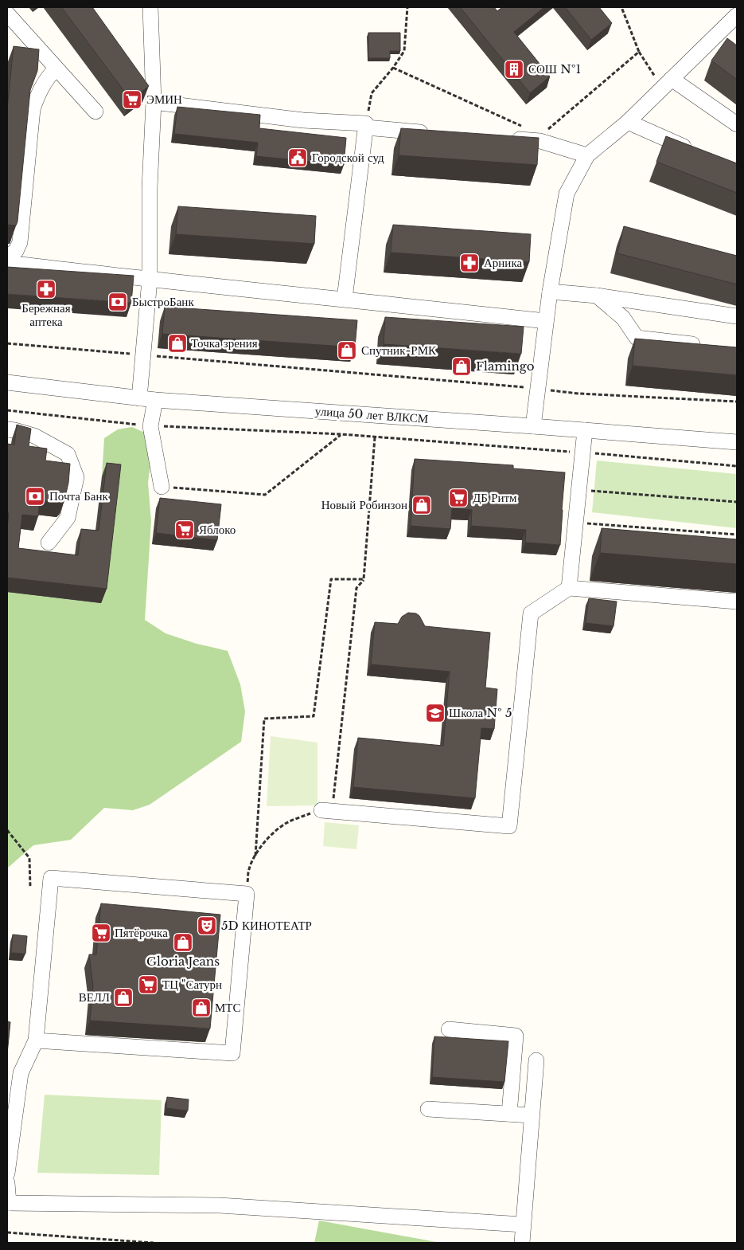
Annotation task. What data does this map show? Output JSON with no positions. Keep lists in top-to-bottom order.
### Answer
{
  "streets": {
    "street": ["улица 50 лет ВЛКСМ"]
  },
  "places": {
    "building": ["СОШ №1"],
    "supermarket": [
      "ЭМИН",
      "ДБ Ритм",
      "Яблоко",
      "Пятёрочка",
      "ТЦ \"Сатурн"
    ],
    "public building": ["Городской суд"],
    "pharmacy": ["Арника", "Бережная аптека"],
    "bank": ["БыстроБанк", "Почта Банк"],
    "shop": [
      "Точка зрения",
      "Спутник-РМК",
      "Flamingo",
      "Новый Робинзон",
      "Gloria Jeans",
      "ВЕЛЛ",
      "МТС"
    ],
    "school or university": ["Школа № 5"],
    "theatre": ["5D КИНОТЕАТР"]
  }
}
